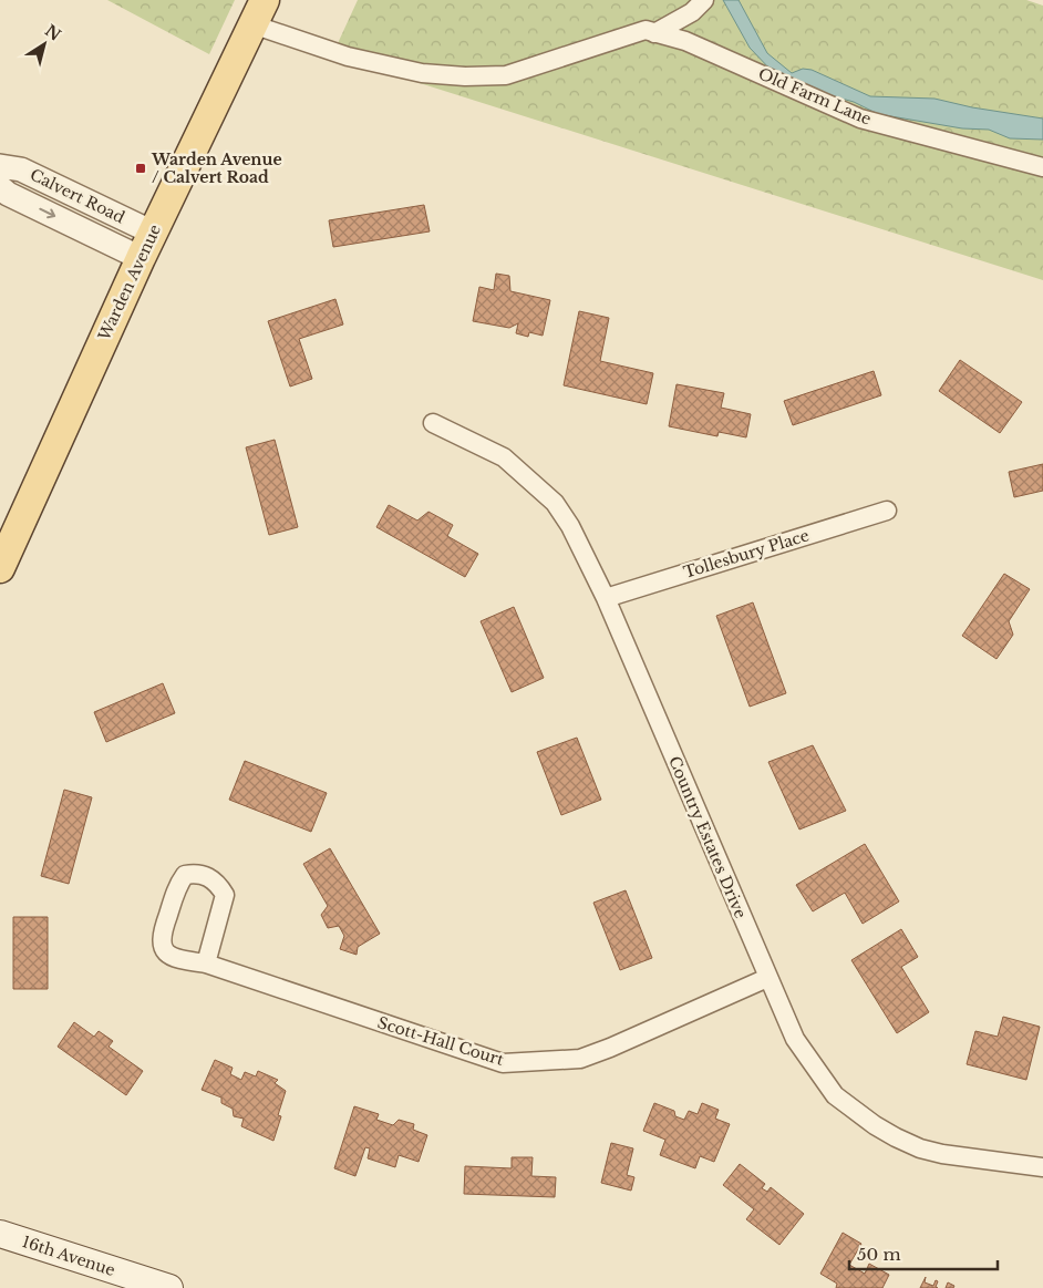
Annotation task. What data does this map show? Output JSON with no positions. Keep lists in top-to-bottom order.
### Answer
{
  "streets": {
    "main road": ["Warden Avenue", "16th Avenue"],
    "street": [
      "Old Farm Lane",
      "Calvert Road",
      "Tollesbury Place",
      "Country Estates Drive",
      "Scott-Hall Court"
    ]
  },
  "crossings": [
    ["Calvert Road", "Warden Avenue"],
    ["Tollesbury Place", "Country Estates Drive"],
    ["Country Estates Drive", "Scott-Hall Court"]
  ],
  "places": {
    "transit": ["Warden Avenue / Calvert Road"]
  },
  "scale_bar": "50 m",
  "north": "top right"
}
